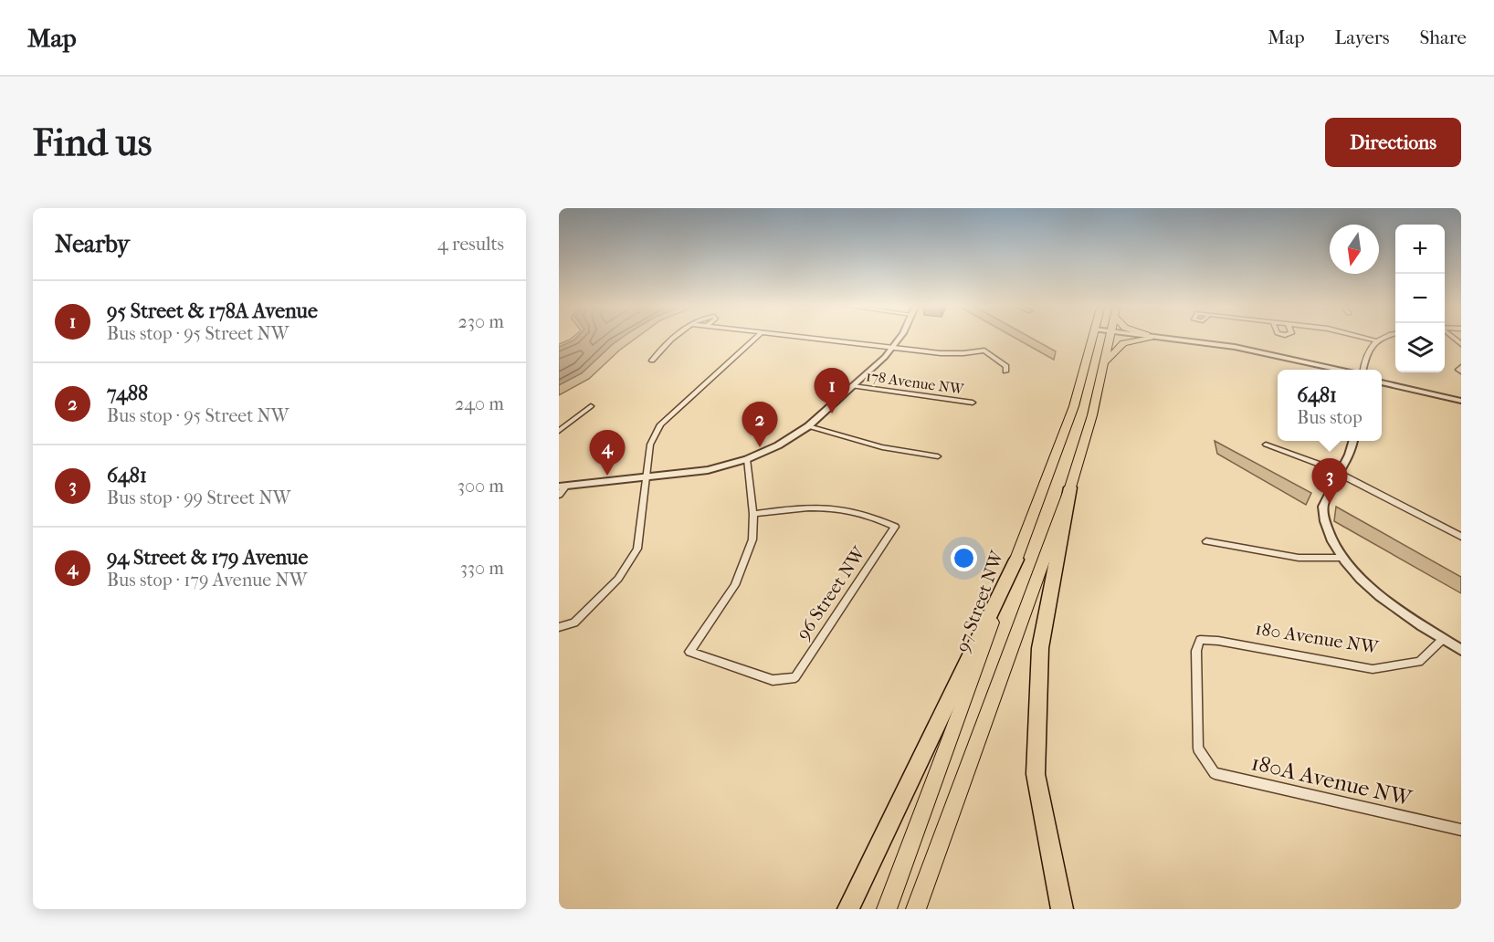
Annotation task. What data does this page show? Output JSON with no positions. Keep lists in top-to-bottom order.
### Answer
{
  "streets": {
    "main road": ["97 Street NW"],
    "street": [
      "178 Avenue NW",
      "96 Street NW",
      "180 Avenue NW",
      "180A Avenue NW"
    ]
  },
  "crossings": [
    ["180 Avenue NW", "180A Avenue NW"]
  ],
  "north": "bottom",
  "page": {
    "header": "Map",
    "nav": ["Map", "Layers", "Share"],
    "buttons": "Directions",
    "title": "Find us",
    "heading": ["Nearby", "4 results"],
    "map_buttons": ["+", "−"],
    "list": [
      {
        "mark": "1",
        "name": "95 Street & 178A Avenue",
        "note": "Bus stop · 95 Street NW",
        "value": "230 m"
      },
      {
        "mark": "2",
        "name": "7488",
        "note": "Bus stop · 95 Street NW",
        "value": "240 m"
      },
      {
        "mark": "3",
        "name": "6481",
        "note": "Bus stop · 99 Street NW",
        "value": "300 m"
      },
      {
        "mark": "4",
        "name": "94 Street & 179 Avenue",
        "note": "Bus stop · 179 Avenue NW",
        "value": "330 m"
      }
    ],
    "pins": [
      "1",
      "2",
      "4",
      "3"
    ],
    "popup": ["6481", "Bus stop"]
  }
}
